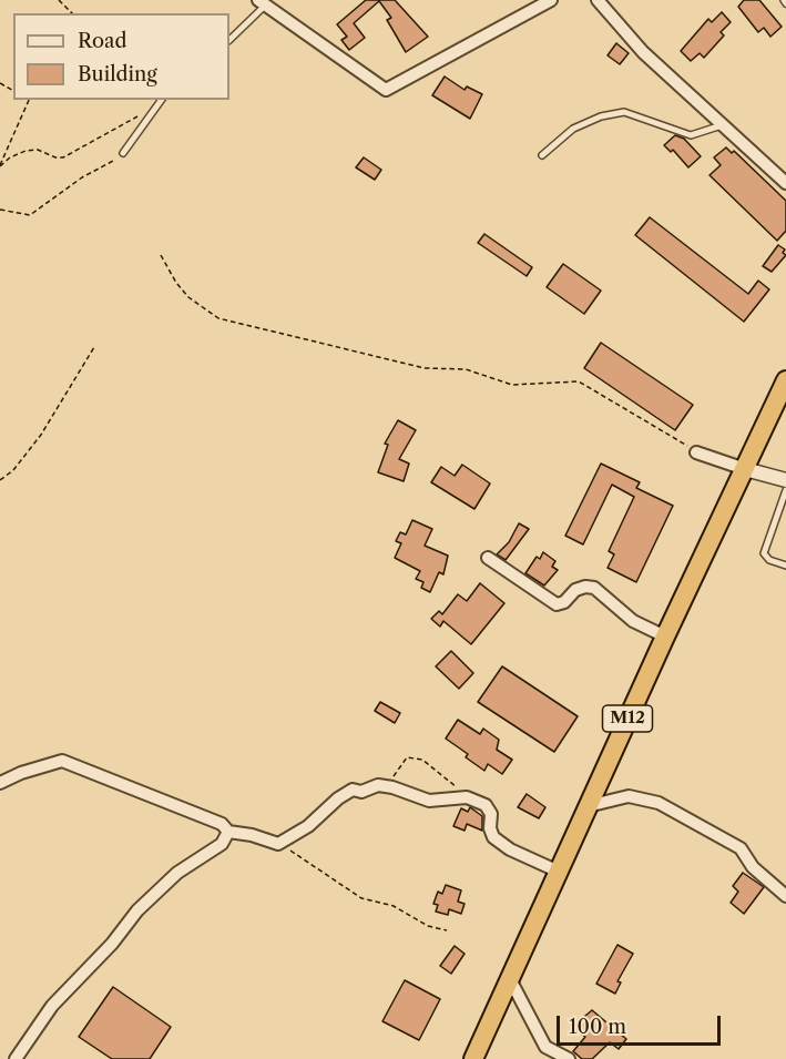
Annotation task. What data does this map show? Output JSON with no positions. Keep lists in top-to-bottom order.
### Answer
{
  "streets": {
    "highway": ["M12"]
  },
  "legend": ["Road", "Building"],
  "scale_bar": "100 m"
}
